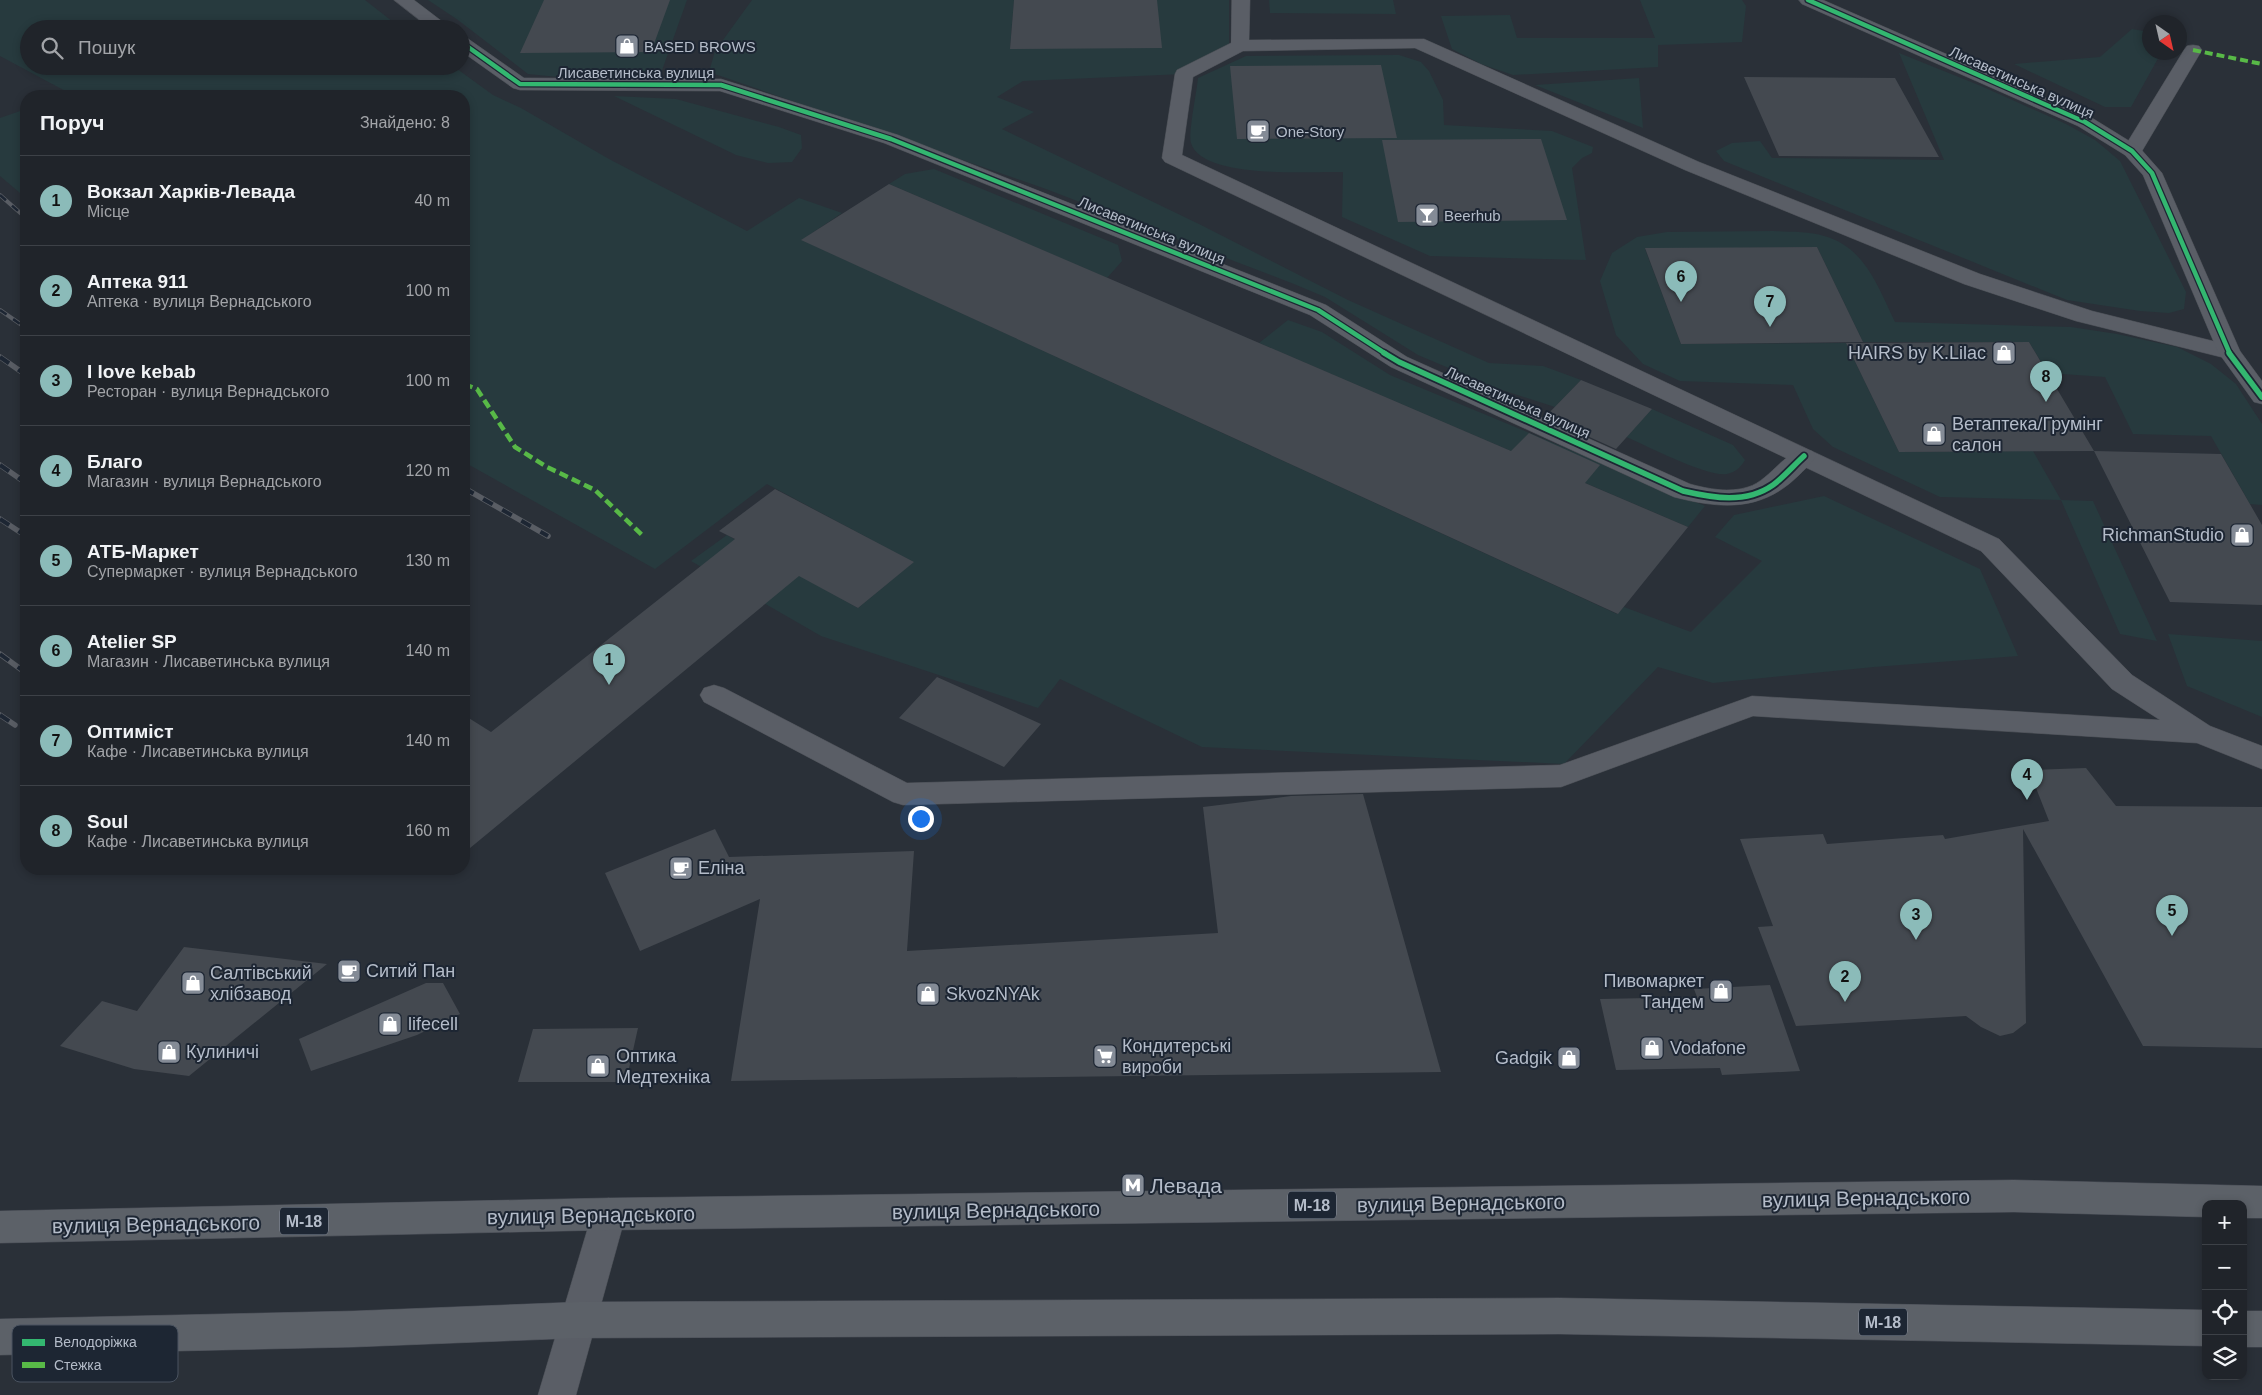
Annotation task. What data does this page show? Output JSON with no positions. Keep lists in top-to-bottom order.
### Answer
{
  "streets": {
    "main road": ["вулиця Вернадського", "М-18"],
    "street": ["Лисаветинська вулиця"]
  },
  "places": {
    "shop": [
      "BASED BROWS",
      "HAIRS by K.Lilac",
      "Ветаптека/Грумінг салон",
      "RichmanStudio",
      "Салтівський хлібзавод",
      "Пивомаркет Тандем",
      "SkvozNYAk",
      "lifecell",
      "Vodafone",
      "Кулиничі",
      "Gadgik",
      "Оптика Медтехніка"
    ],
    "cafe": ["One-Story", "Еліна", "Ситий Пан"],
    "bar": ["Beerhub"],
    "supermarket": ["Кондитерські вироби"],
    "metro station": ["Левада"]
  },
  "legend": ["Велодоріжка", "Стежка"],
  "north": "bottom right",
  "page": {
    "search": "Пошук",
    "heading": ["Поруч", "Знайдено: 8"],
    "list": [
      {
        "mark": "1",
        "name": "Вокзал Харків-Левада",
        "note": "Місце",
        "value": "40 m"
      },
      {
        "mark": "2",
        "name": "Аптека 911",
        "note": "Аптека · вулиця Вернадського",
        "value": "100 m"
      },
      {
        "mark": "3",
        "name": "I love kebab",
        "note": "Ресторан · вулиця Вернадського",
        "value": "100 m"
      },
      {
        "mark": "4",
        "name": "Благо",
        "note": "Магазин · вулиця Вернадського",
        "value": "120 m"
      },
      {
        "mark": "5",
        "name": "АТБ-Маркет",
        "note": "Супермаркет · вулиця Вернадського",
        "value": "130 m"
      },
      {
        "mark": "6",
        "name": "Atelier SP",
        "note": "Магазин · Лисаветинська вулиця",
        "value": "140 m"
      },
      {
        "mark": "7",
        "name": "Оптиміст",
        "note": "Кафе · Лисаветинська вулиця",
        "value": "140 m"
      },
      {
        "mark": "8",
        "name": "Soul",
        "note": "Кафе · Лисаветинська вулиця",
        "value": "160 m"
      }
    ],
    "pins": [
      "6",
      "7",
      "8",
      "1",
      "4",
      "5",
      "3",
      "2"
    ],
    "map_buttons": ["+", "−"]
  }
}
